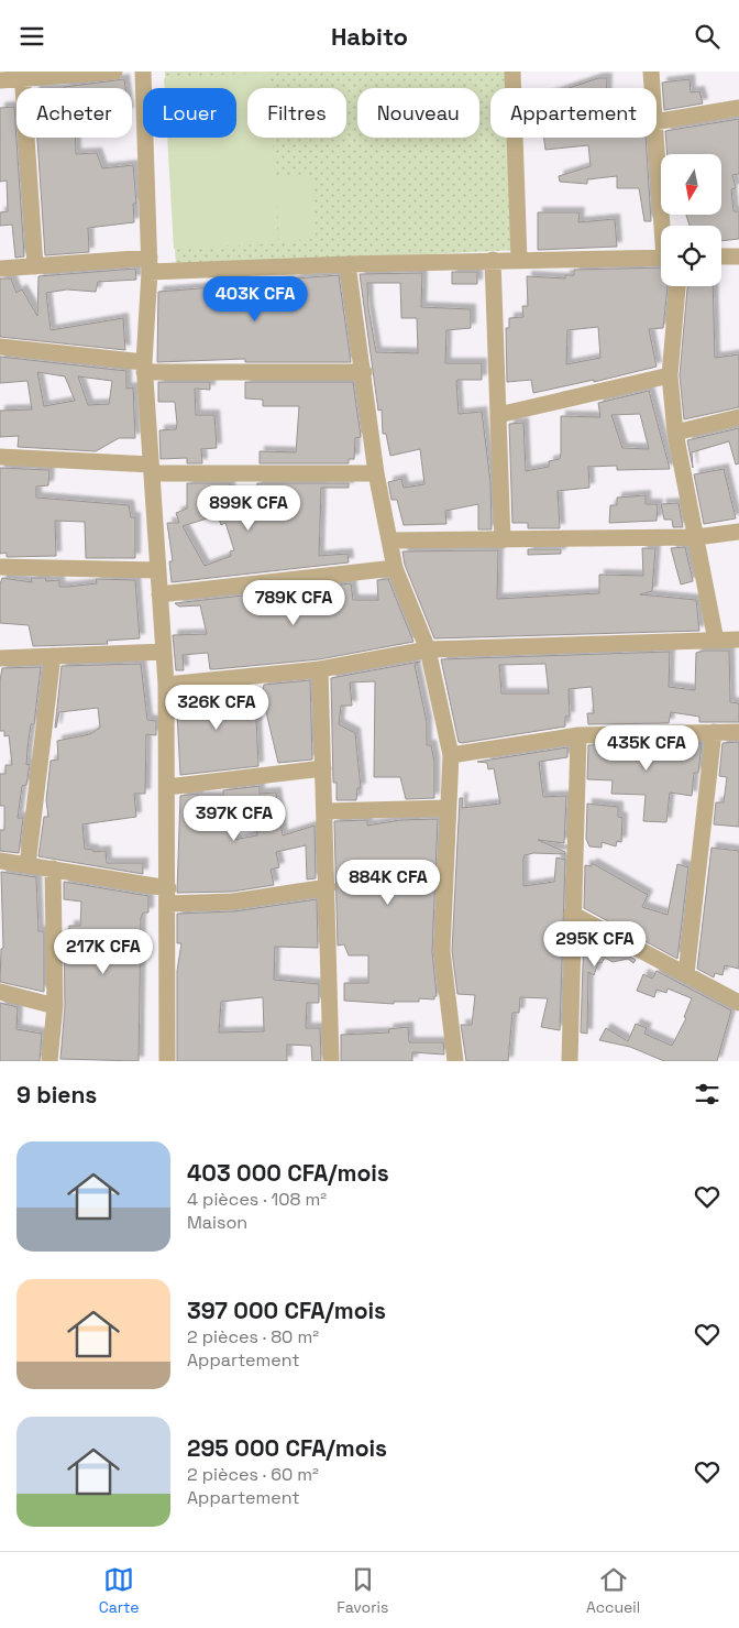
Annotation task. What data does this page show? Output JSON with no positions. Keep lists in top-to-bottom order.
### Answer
{
  "north": "bottom",
  "page": {
    "header": "Habito",
    "chip": [
      "Acheter",
      "Louer",
      "Filtres",
      "Nouveau",
      "Appartement"
    ],
    "price": [
      "403K CFA",
      "899K CFA",
      "789K CFA",
      "326K CFA",
      "435K CFA",
      "397K CFA",
      "884K CFA",
      "295K CFA",
      "217K CFA"
    ],
    "heading": "9 biens",
    "list": [
      {
        "name": "403 000 CFA/mois",
        "note": "4 pièces · 108 m² · Maison"
      },
      {
        "name": "397 000 CFA/mois",
        "note": "2 pièces · 80 m² · Appartement"
      },
      {
        "name": "295 000 CFA/mois",
        "note": "2 pièces · 60 m² · Appartement"
      }
    ],
    "tabs": ["Carte", "Favoris", "Accueil"]
  }
}
